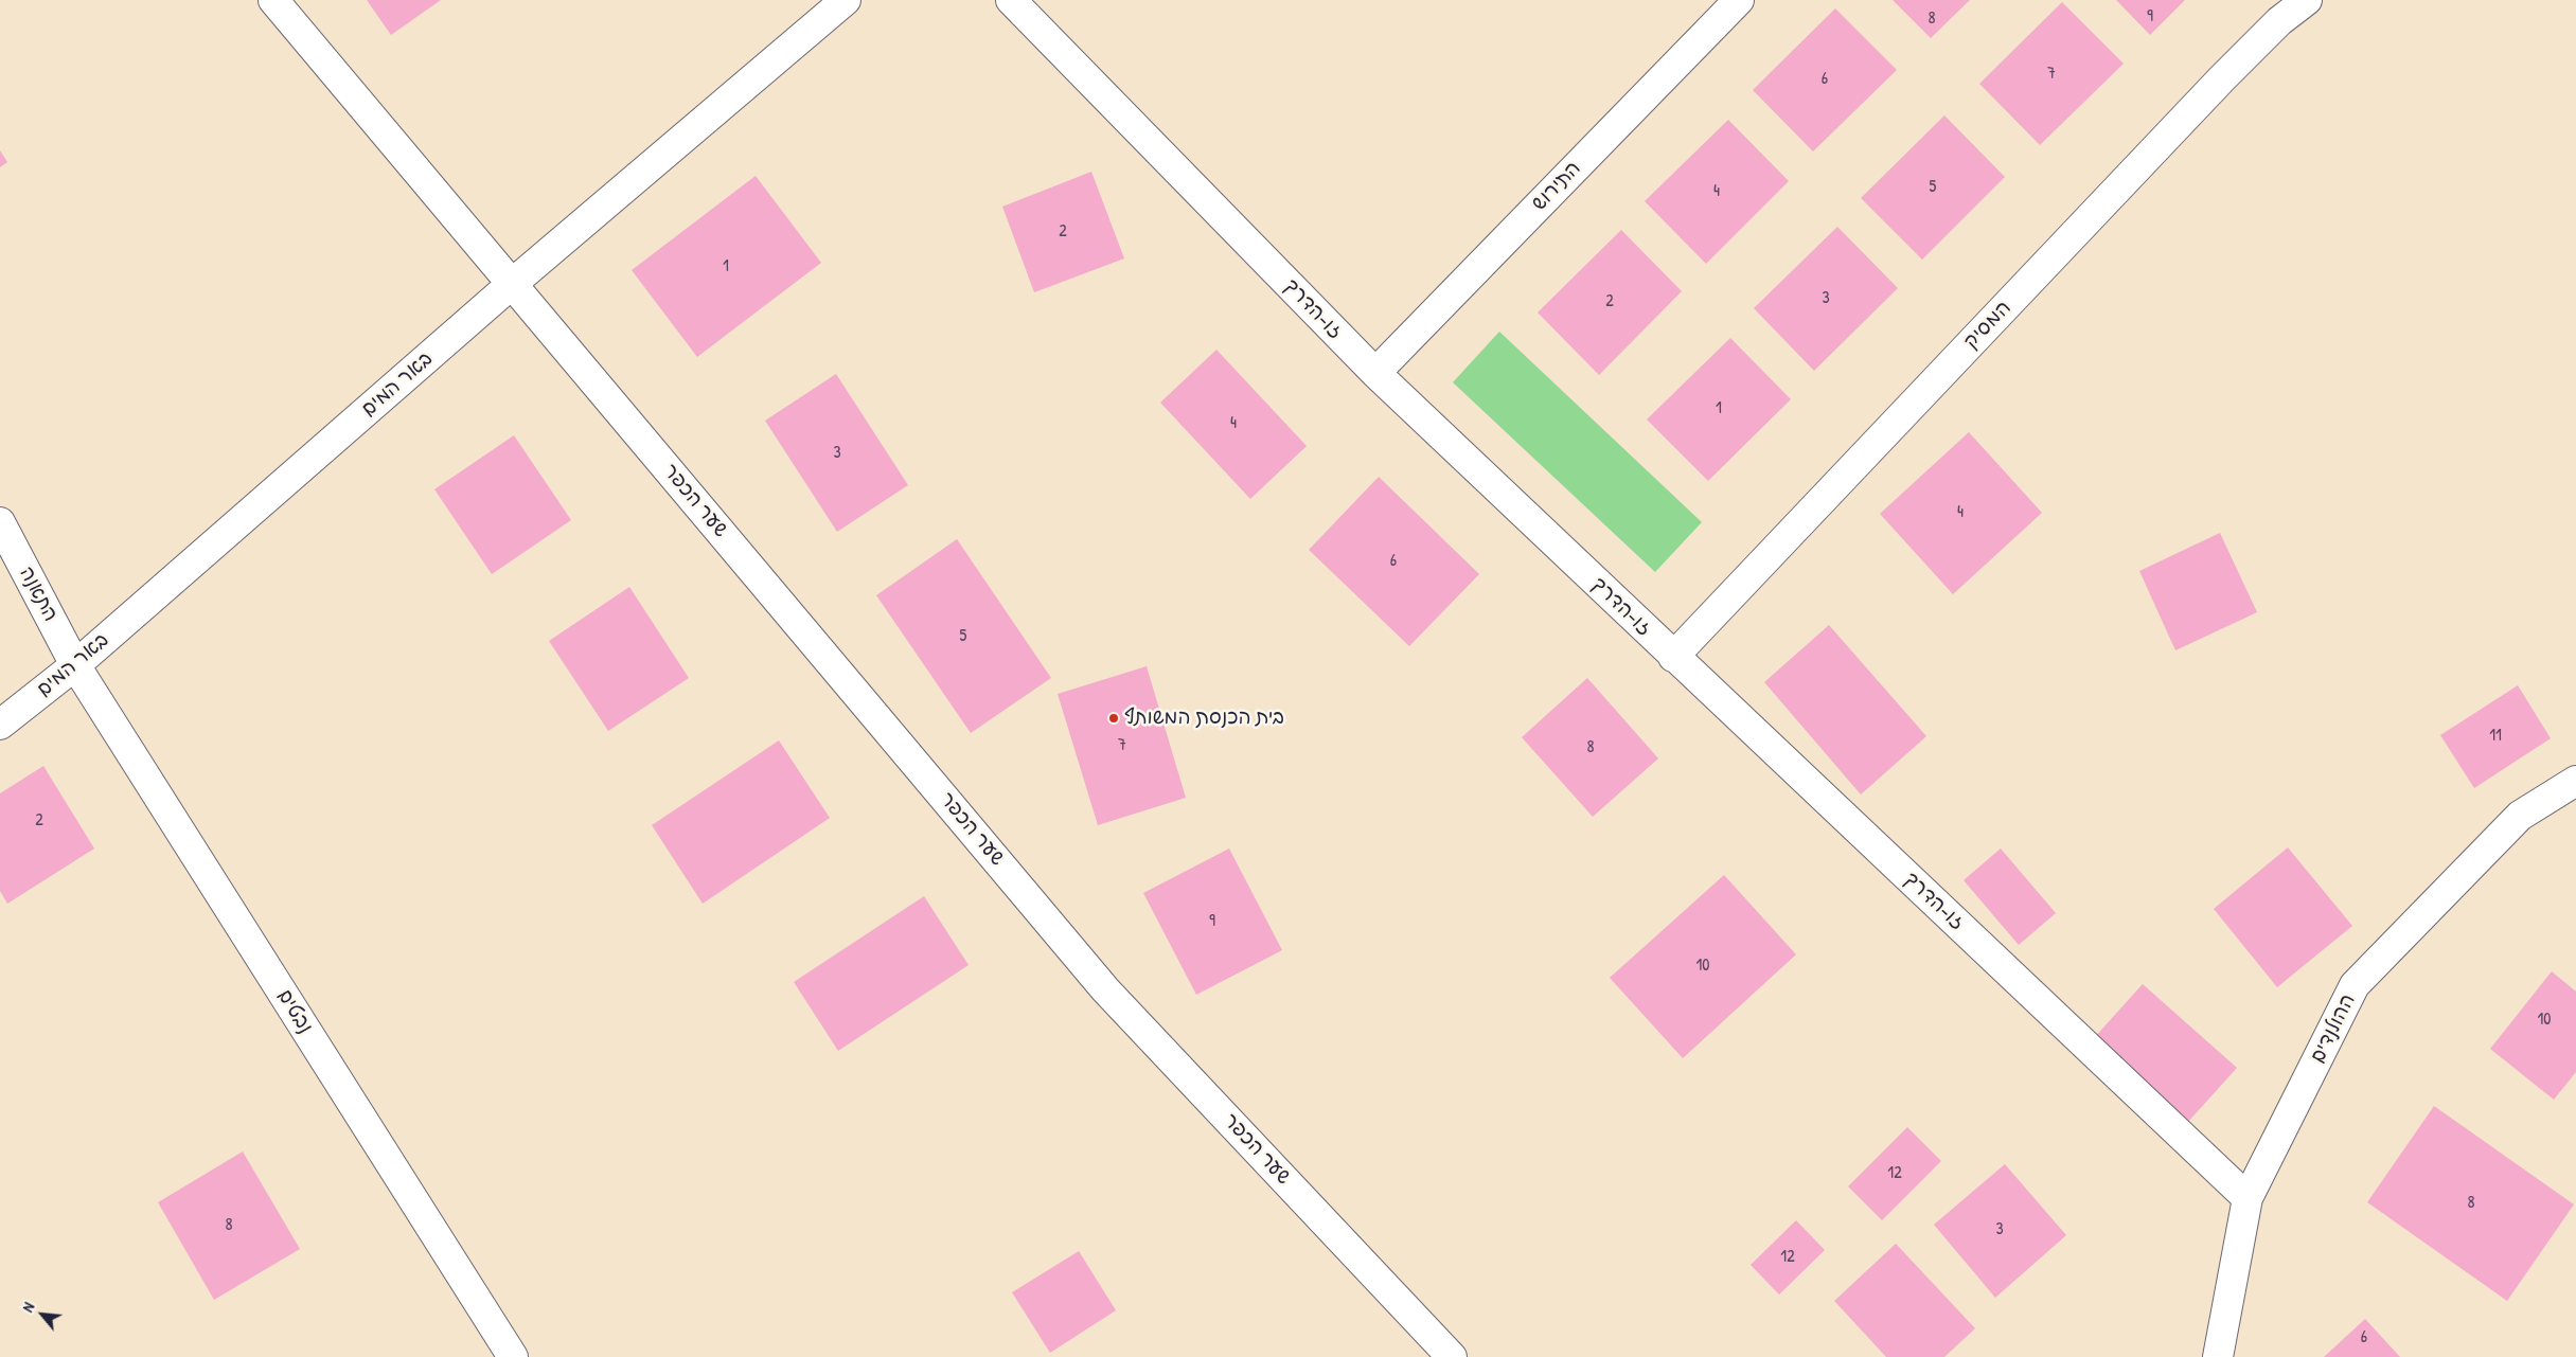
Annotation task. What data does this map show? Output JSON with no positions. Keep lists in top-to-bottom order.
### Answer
{
  "streets": {
    "street": [
      "התירוש",
      "זו-הדרך",
      "המסיק",
      "באר המים",
      "שער הכפר",
      "התאנה",
      "נבטים",
      "ההולנדים"
    ]
  },
  "crossings": [
    ["התירוש", "זו-הדרך"],
    ["זו-הדרך", "המסיק"],
    ["זו-הדרך", "ההולנדים"],
    ["באר המים", "שער הכפר"],
    ["באר המים", "התאנה"],
    ["באר המים", "נבטים"],
    ["התאנה", "נבטים"]
  ],
  "places": ["בית הכנסת המשותף"],
  "house_numbers": [
    "9",
    "8",
    "7",
    "6",
    "5",
    "4",
    "2",
    "1",
    "3",
    "2",
    "1",
    "4",
    "3",
    "4",
    "6",
    "5",
    "11",
    "7",
    "8",
    "2",
    "9",
    "10",
    "10",
    "12",
    "8",
    "8",
    "3",
    "12",
    "6"
  ],
  "north": "top left"
}
